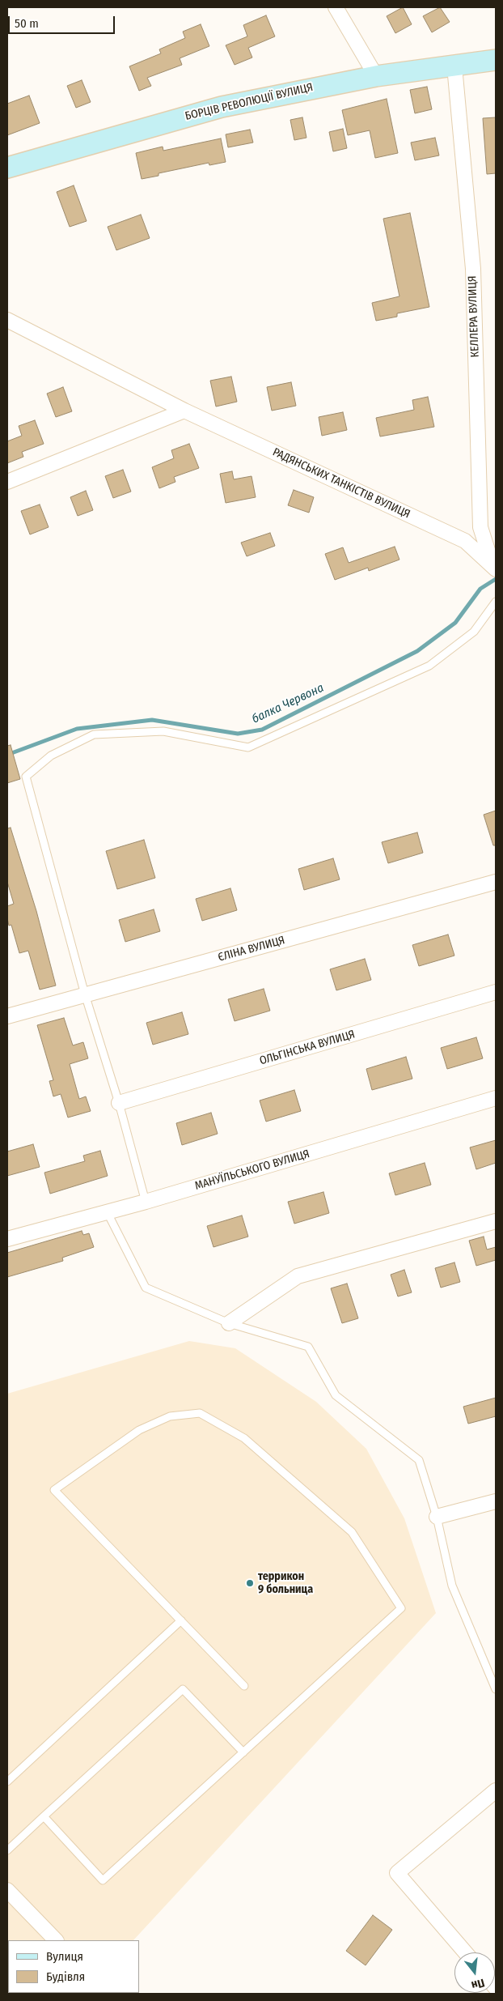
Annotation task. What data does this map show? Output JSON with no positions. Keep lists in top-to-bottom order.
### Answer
{
  "streets": {
    "street": [
      "БОРЦІВ РЕВОЛЮЦІЇ ВУЛИЦЯ",
      "КЕЛЛЕРА ВУЛИЦЯ",
      "РАДЯНСЬКИХ ТАНКІСТІВ ВУЛИЦЯ",
      "ЄЛІНА ВУЛИЦЯ",
      "ОЛЬГІНСЬКА ВУЛИЦЯ",
      "МАНУЇЛЬСЬКОГО ВУЛИЦЯ"
    ]
  },
  "crossings": [
    ["БОРЦІВ РЕВОЛЮЦІЇ ВУЛИЦЯ", "КЕЛЛЕРА ВУЛИЦЯ"],
    ["КЕЛЛЕРА ВУЛИЦЯ", "РАДЯНСЬКИХ ТАНКІСТІВ ВУЛИЦЯ"]
  ],
  "water": ["балка Червона"],
  "places": ["террикон 9 больница"],
  "legend": ["Вулиця", "Будівля"],
  "scale_bar": "50 m",
  "north": "bottom"
}
